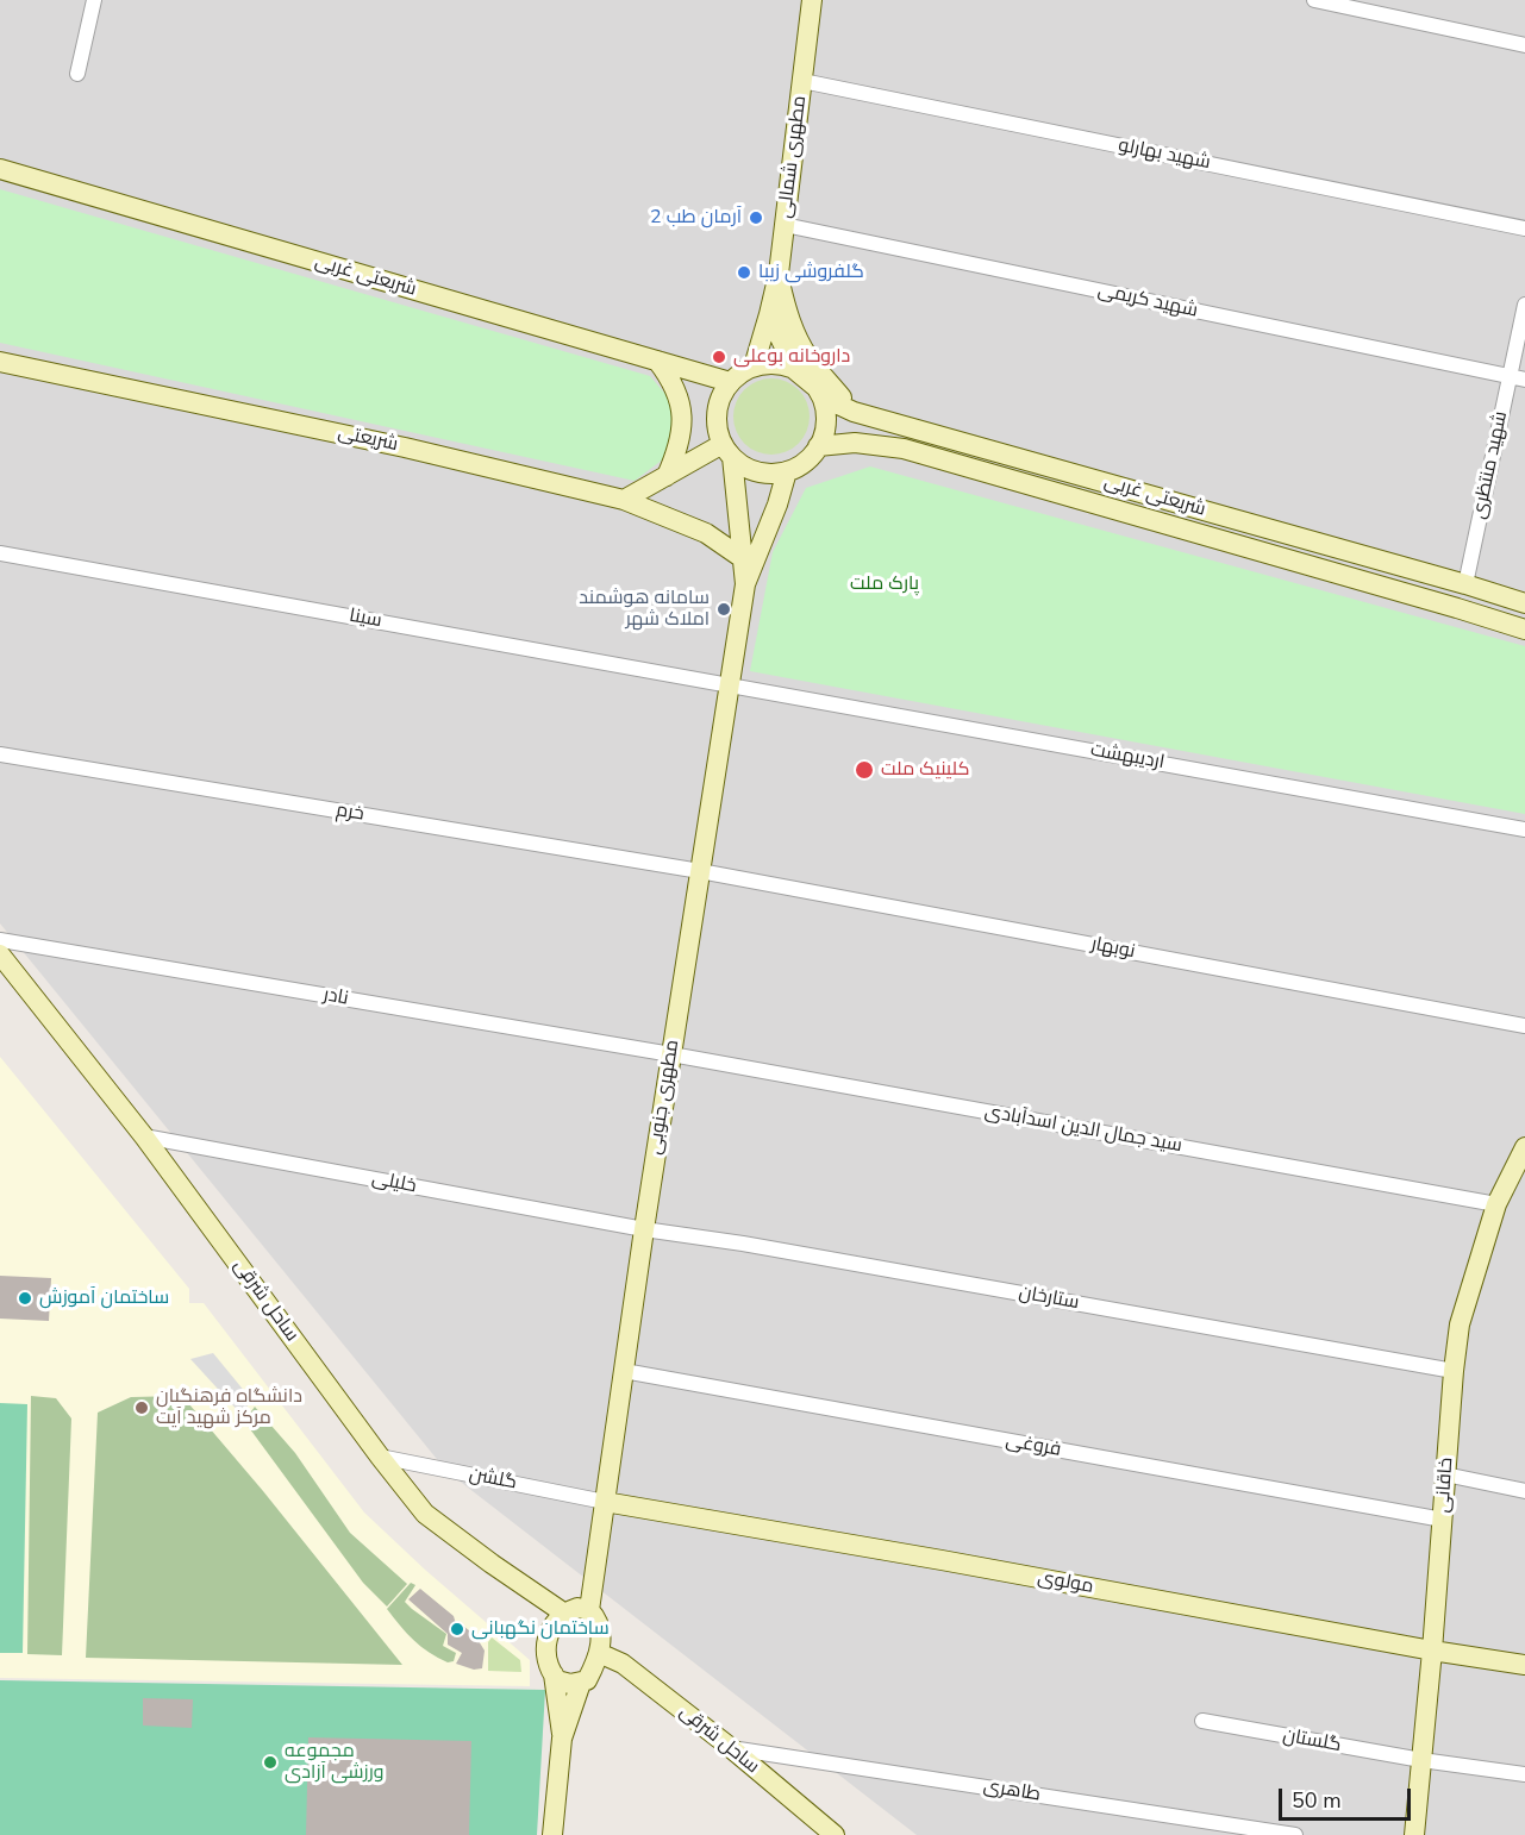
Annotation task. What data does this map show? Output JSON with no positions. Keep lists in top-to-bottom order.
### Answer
{
  "streets": {
    "street": [
      "شهید بهارلو",
      "مطهری شمالی",
      "شریعتی غربی",
      "شهید کریمی",
      "شریعتی",
      "شهید منتظری",
      "سینا",
      "اردیبهشت",
      "خرم",
      "نوبهار",
      "نادر",
      "مطهری جنوبی",
      "سید جمال الدین اسدآبادی",
      "خلیلی",
      "ستارخان",
      "ساحل شرقی",
      "فروغی",
      "گلشن",
      "خاقانی",
      "مولوی",
      "گلستان",
      "طاهری"
    ]
  },
  "crossings": [
    ["شهید بهارلو", "مطهری شمالی"],
    ["مطهری شمالی", "شریعتی غربی"],
    ["مطهری شمالی", "شهید کریمی"],
    ["شریعتی غربی", "شهید منتظری"],
    ["شهید کریمی", "شهید منتظری"],
    ["سینا", "اردیبهشت"],
    ["سینا", "مطهری جنوبی"],
    ["اردیبهشت", "مطهری جنوبی"],
    ["خرم", "نوبهار"],
    ["خرم", "مطهری جنوبی"],
    ["نوبهار", "مطهری جنوبی"],
    ["نادر", "مطهری جنوبی"],
    ["نادر", "سید جمال الدین اسدآبادی"],
    ["مطهری جنوبی", "سید جمال الدین اسدآبادی"],
    ["مطهری جنوبی", "خلیلی"],
    ["مطهری جنوبی", "ستارخان"],
    ["مطهری جنوبی", "ساحل شرقی"],
    ["مطهری جنوبی", "فروغی"],
    ["مطهری جنوبی", "گلشن"],
    ["مطهری جنوبی", "مولوی"],
    ["سید جمال الدین اسدآبادی", "خاقانی"],
    ["خلیلی", "ستارخان"],
    ["خلیلی", "ساحل شرقی"],
    ["ستارخان", "خاقانی"],
    ["ساحل شرقی", "گلشن"],
    ["ساحل شرقی", "طاهری"],
    ["فروغی", "خاقانی"],
    ["گلشن", "مولوی"],
    ["خاقانی", "مولوی"],
    ["خاقانی", "گلستان"]
  ],
  "parks": ["پارک ملت"],
  "places": [
    "آرمان طب 2",
    "گلفروشی زیبا",
    "داروخانه بوعلی",
    "سامانه هوشمند املاک شهر",
    "کلینیک ملت",
    "ساختمان آموزش",
    "دانشگاه فرهنگیان مرکز شهید آیت",
    "ساختمان نگهبانی",
    "مجموعه ورزشی آزادی"
  ],
  "scale_bar": "50 m"
}
